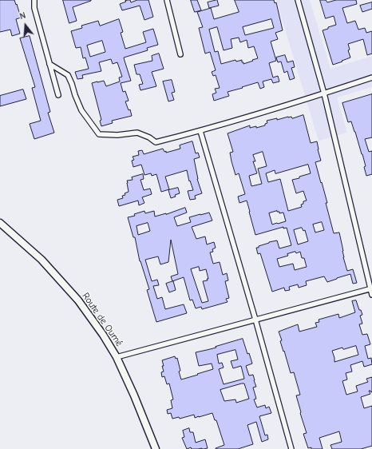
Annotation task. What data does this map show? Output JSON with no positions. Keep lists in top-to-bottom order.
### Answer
{
  "streets": {
    "main road": ["Route de Oumé"]
  },
  "north": "top"
}
